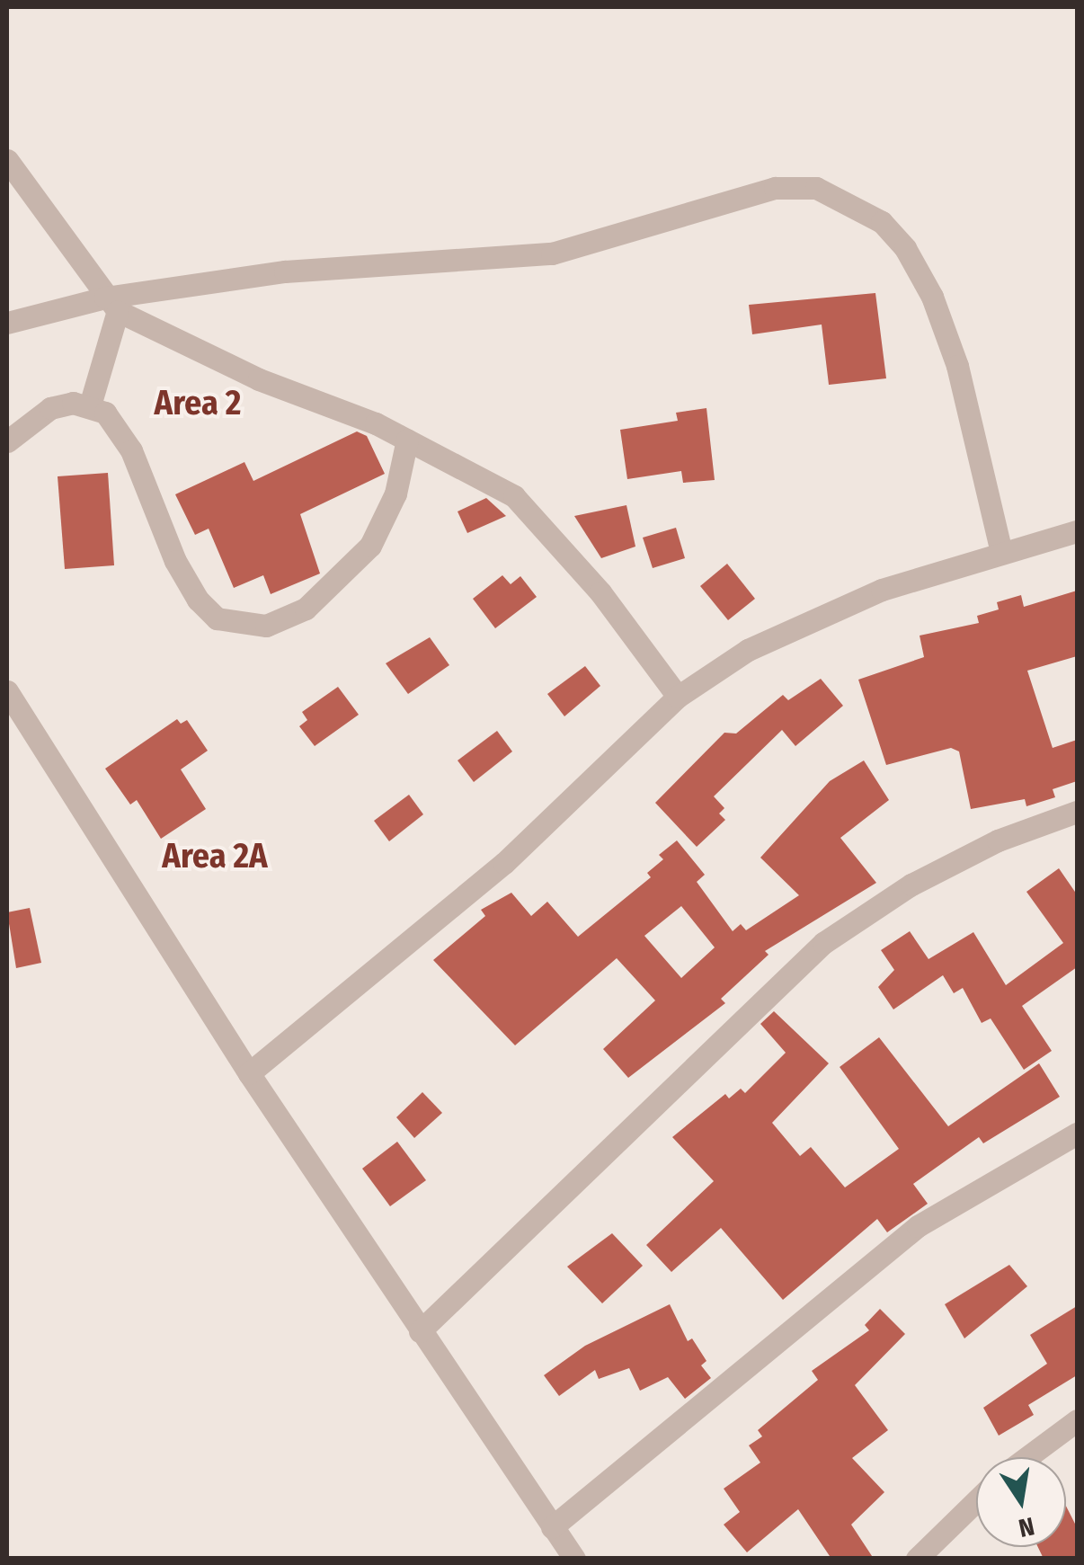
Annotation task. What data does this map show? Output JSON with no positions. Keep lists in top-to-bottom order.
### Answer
{
  "districts": ["Area 2", "Area 2A"],
  "north": "bottom"
}
